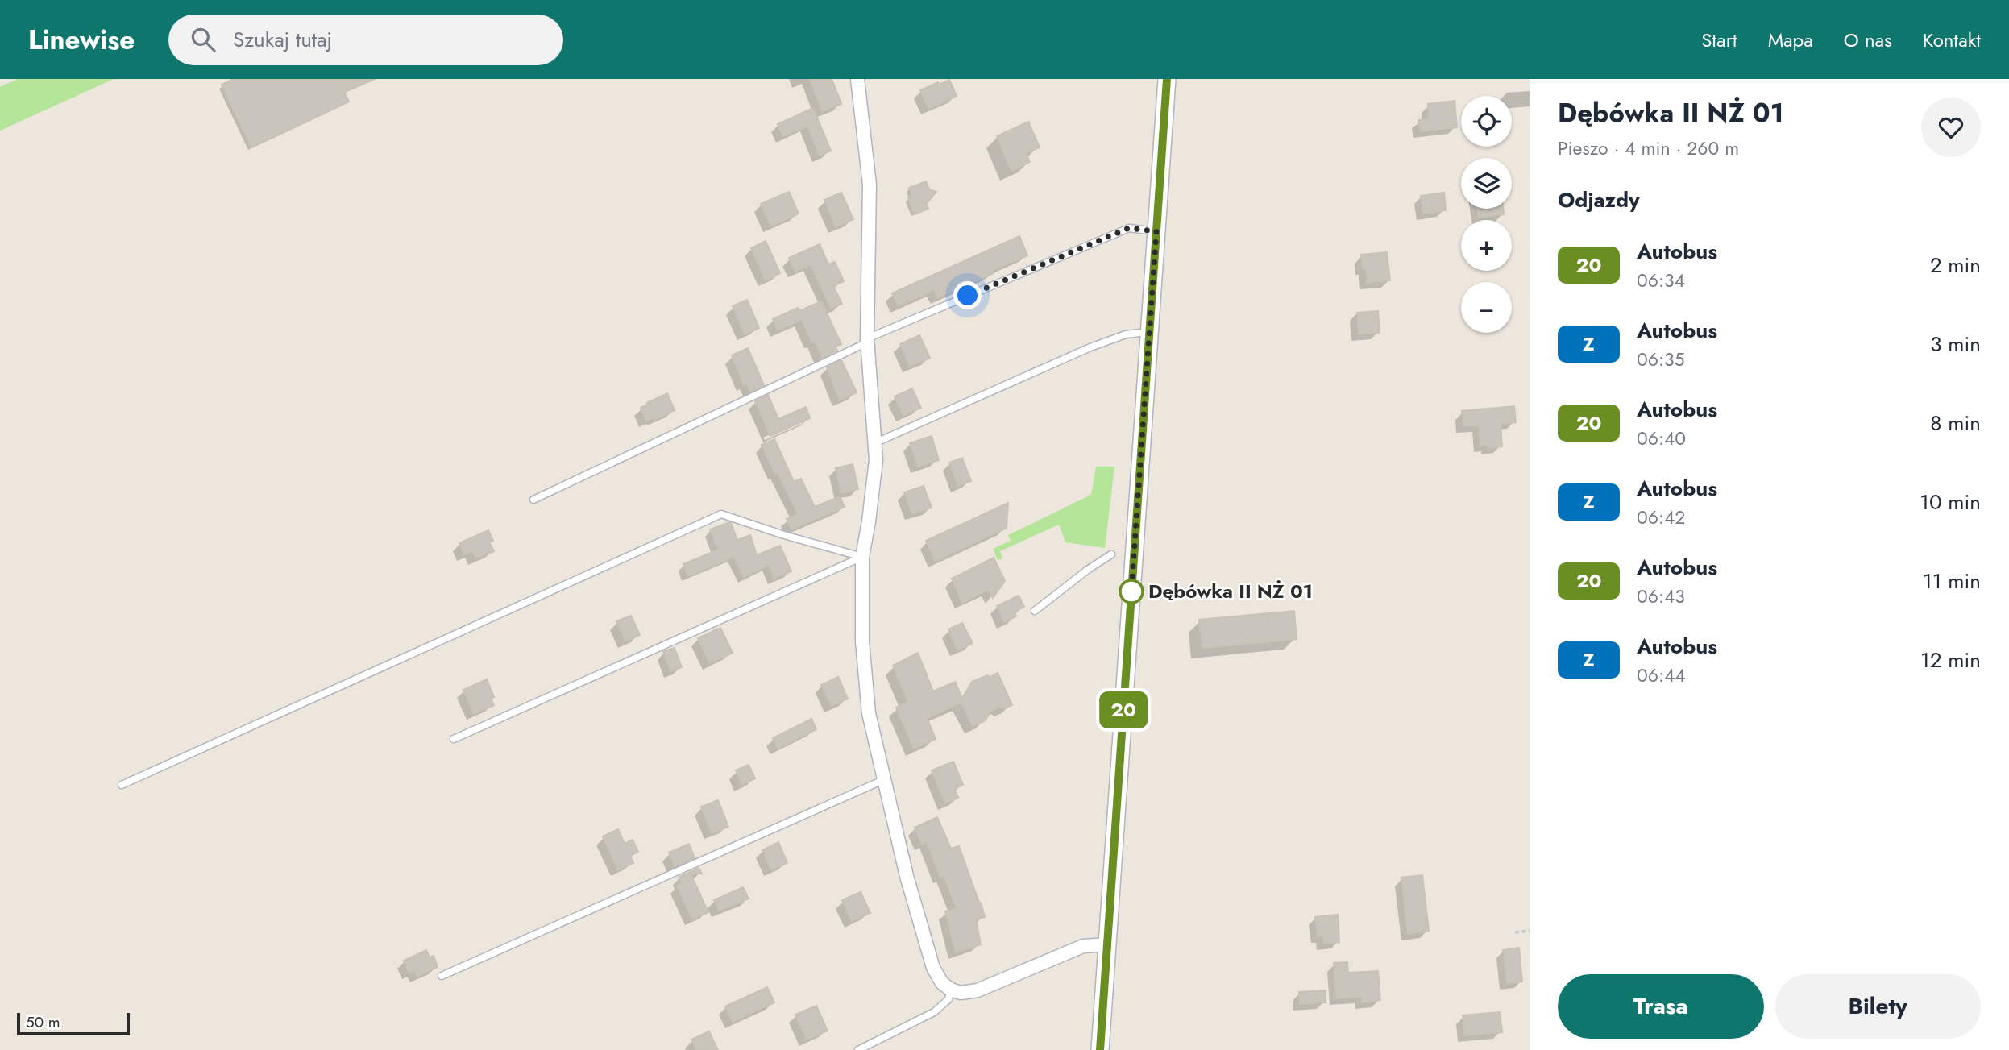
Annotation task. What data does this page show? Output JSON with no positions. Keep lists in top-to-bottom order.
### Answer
{
  "places": ["Dębówka II NŻ 01"],
  "lines": ["bus line 20"],
  "scale_bar": "50 m",
  "page": {
    "header": "Linewise",
    "search": "Szukaj tutaj",
    "nav": [
      "Start",
      "Mapa",
      "O nas",
      "Kontakt"
    ],
    "on_map": "20",
    "heading": [
      ["Dębówka II NŻ 01", "Pieszo · 4 min · 260 m"],
      "Odjazdy"
    ],
    "map_buttons": ["+", "−"],
    "list": [
      {
        "mark": "20",
        "name": "Autobus",
        "note": "06:34",
        "value": "2 min"
      },
      {
        "mark": "Z",
        "name": "Autobus",
        "note": "06:35",
        "value": "3 min"
      },
      {
        "mark": "20",
        "name": "Autobus",
        "note": "06:40",
        "value": "8 min"
      },
      {
        "mark": "Z",
        "name": "Autobus",
        "note": "06:42",
        "value": "10 min"
      },
      {
        "mark": "20",
        "name": "Autobus",
        "note": "06:43",
        "value": "11 min"
      },
      {
        "mark": "Z",
        "name": "Autobus",
        "note": "06:44",
        "value": "12 min"
      }
    ],
    "buttons": ["Trasa", "Bilety"],
    "scale": "50 m"
  }
}
